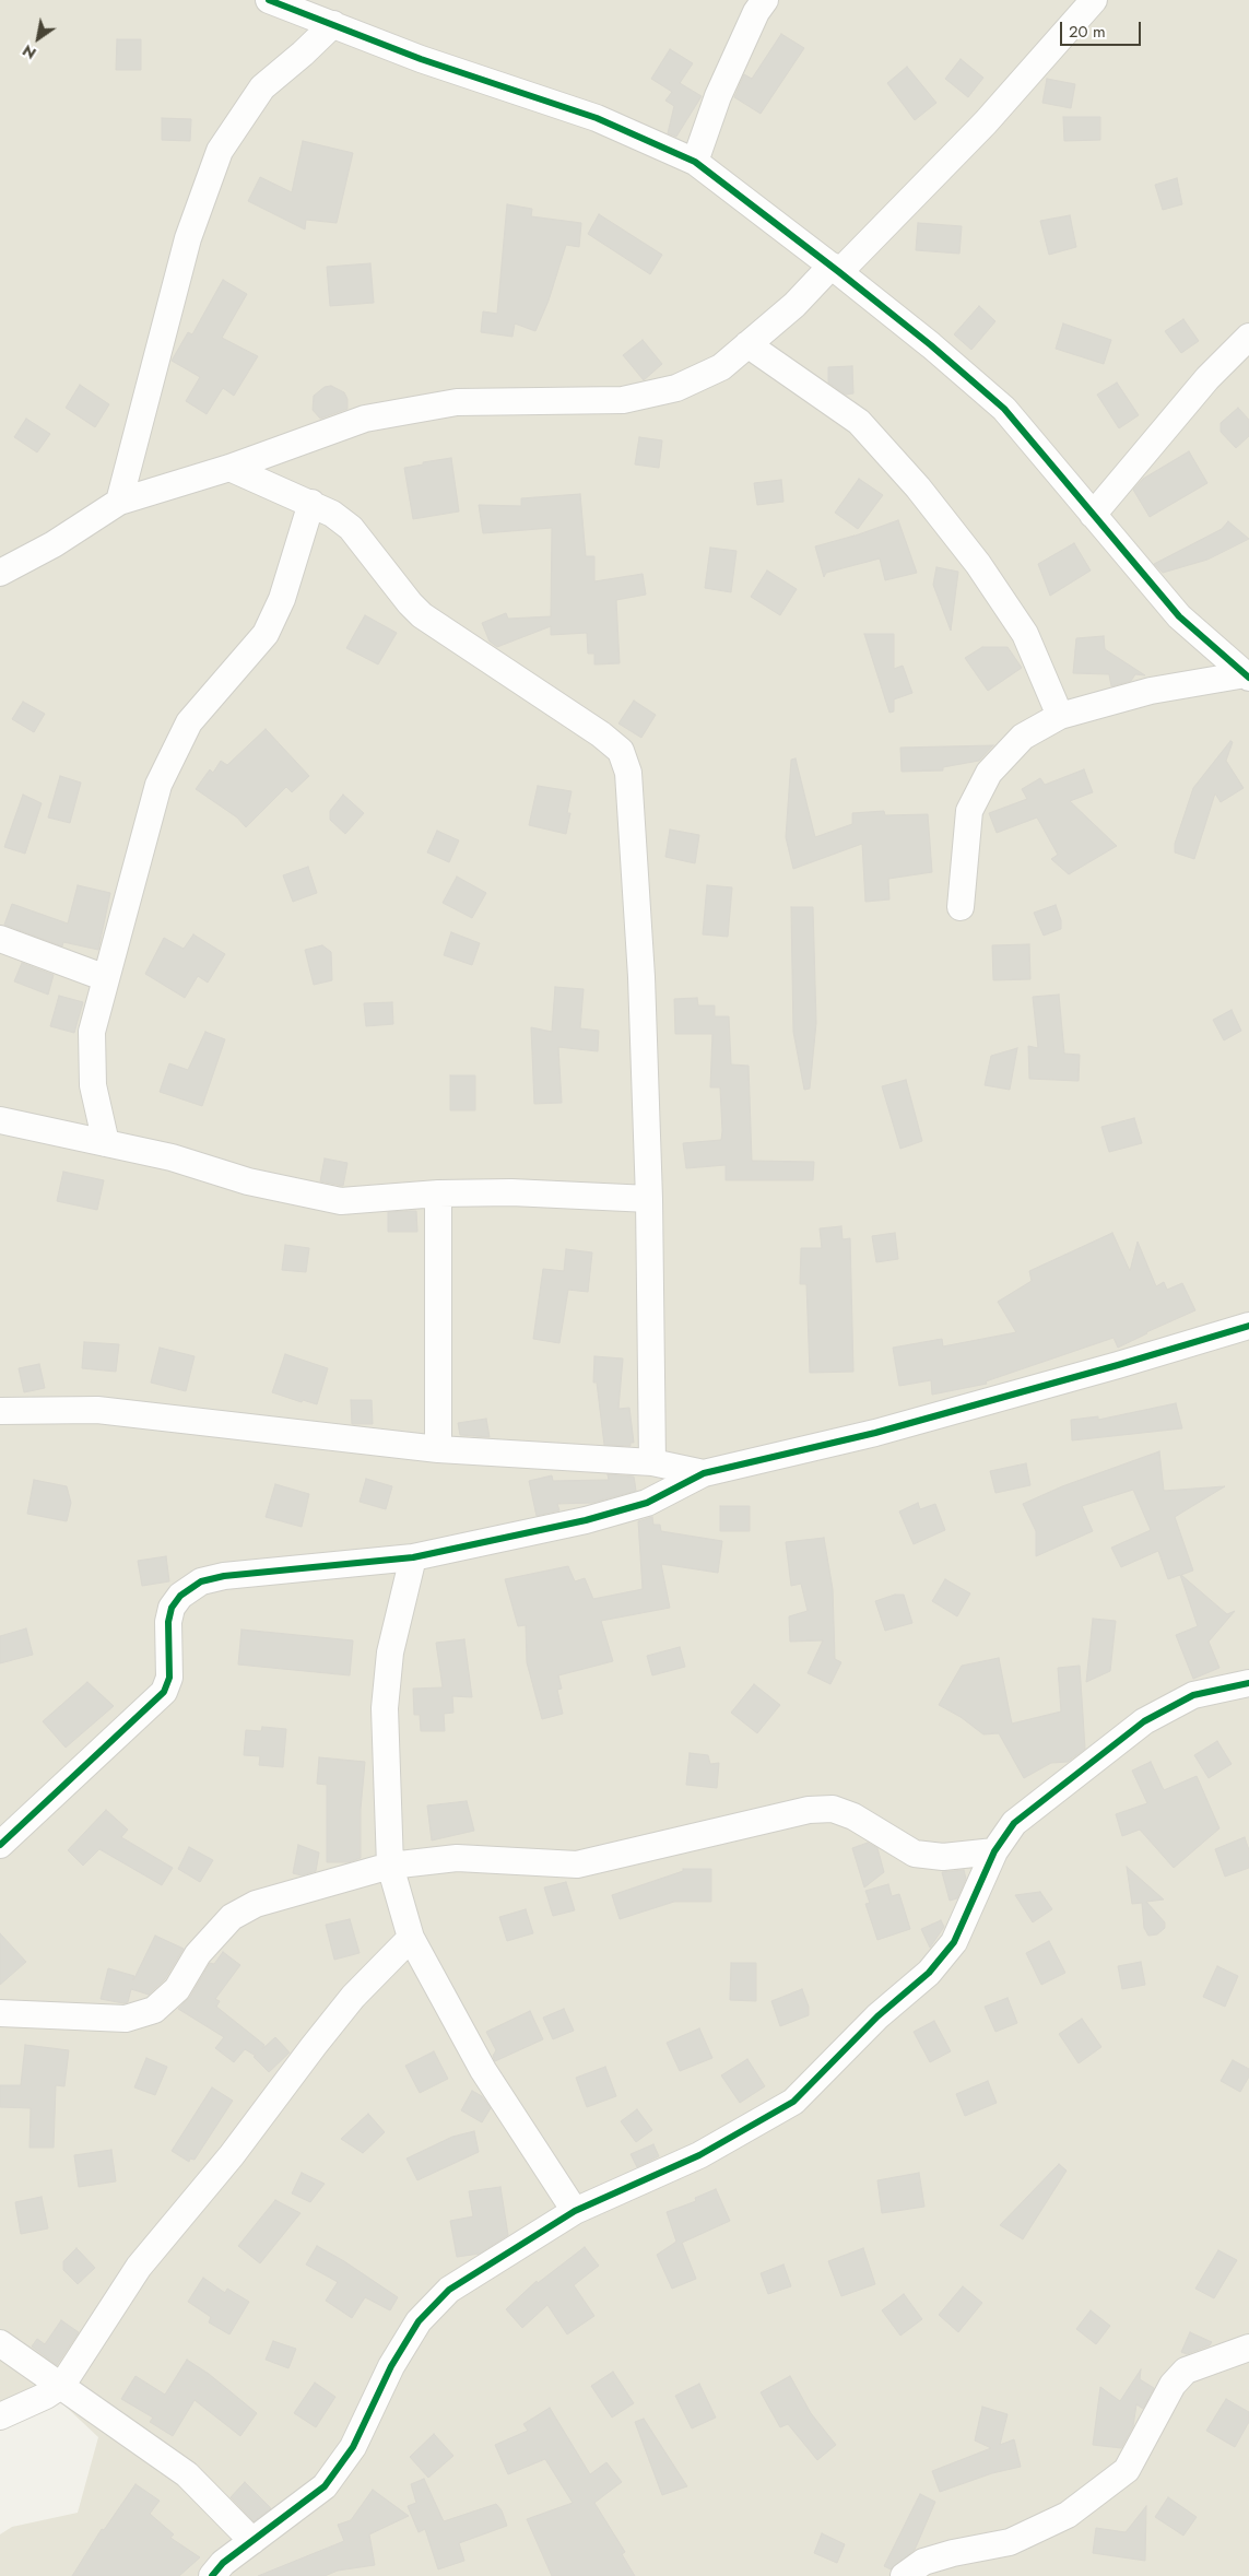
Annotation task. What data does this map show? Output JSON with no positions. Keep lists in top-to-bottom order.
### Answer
{
  "scale_bar": "20 m",
  "north": "bottom left"
}
